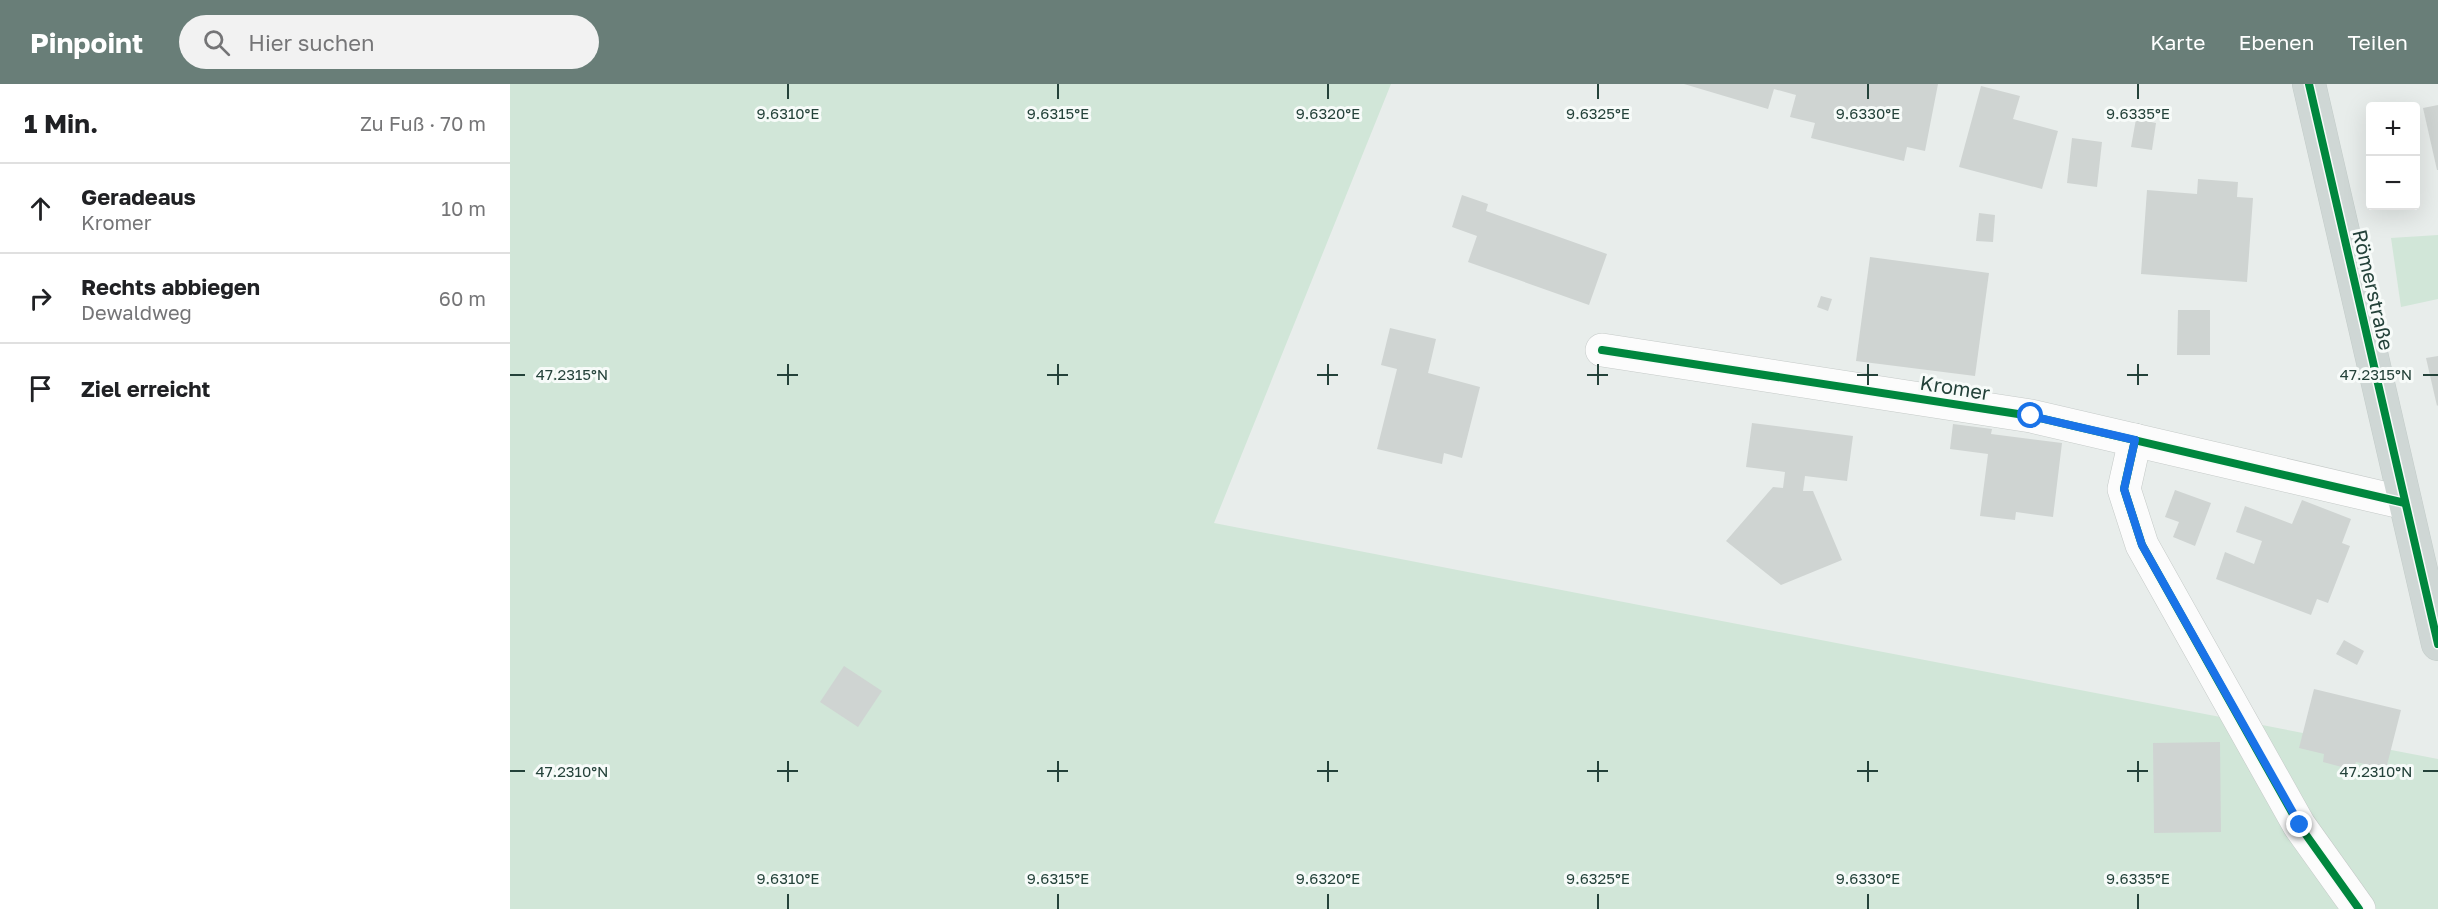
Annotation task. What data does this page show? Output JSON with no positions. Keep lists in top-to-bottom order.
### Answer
{
  "streets": {
    "main road": ["Römerstraße"],
    "street": ["Kromer"]
  },
  "crossings": [
    ["Römerstraße", "Kromer"]
  ],
  "page": {
    "header": "Pinpoint",
    "search": "Hier suchen",
    "nav": ["Karte", "Ebenen", "Teilen"],
    "heading": ["1 Min.", "Zu Fuß · 70 m"],
    "map_buttons": ["+", "−"],
    "list": [
      ["Geradeaus", "Kromer", "10 m"],
      ["Rechts abbiegen", "Dewaldweg", "60 m"],
      "Ziel erreicht"
    ]
  },
  "coordinates": [
    "9.6310°E",
    "9.6315°E",
    "9.6320°E",
    "9.6325°E",
    "9.6330°E",
    "9.6335°E",
    "47.2315°N",
    "47.2310°N"
  ]
}
